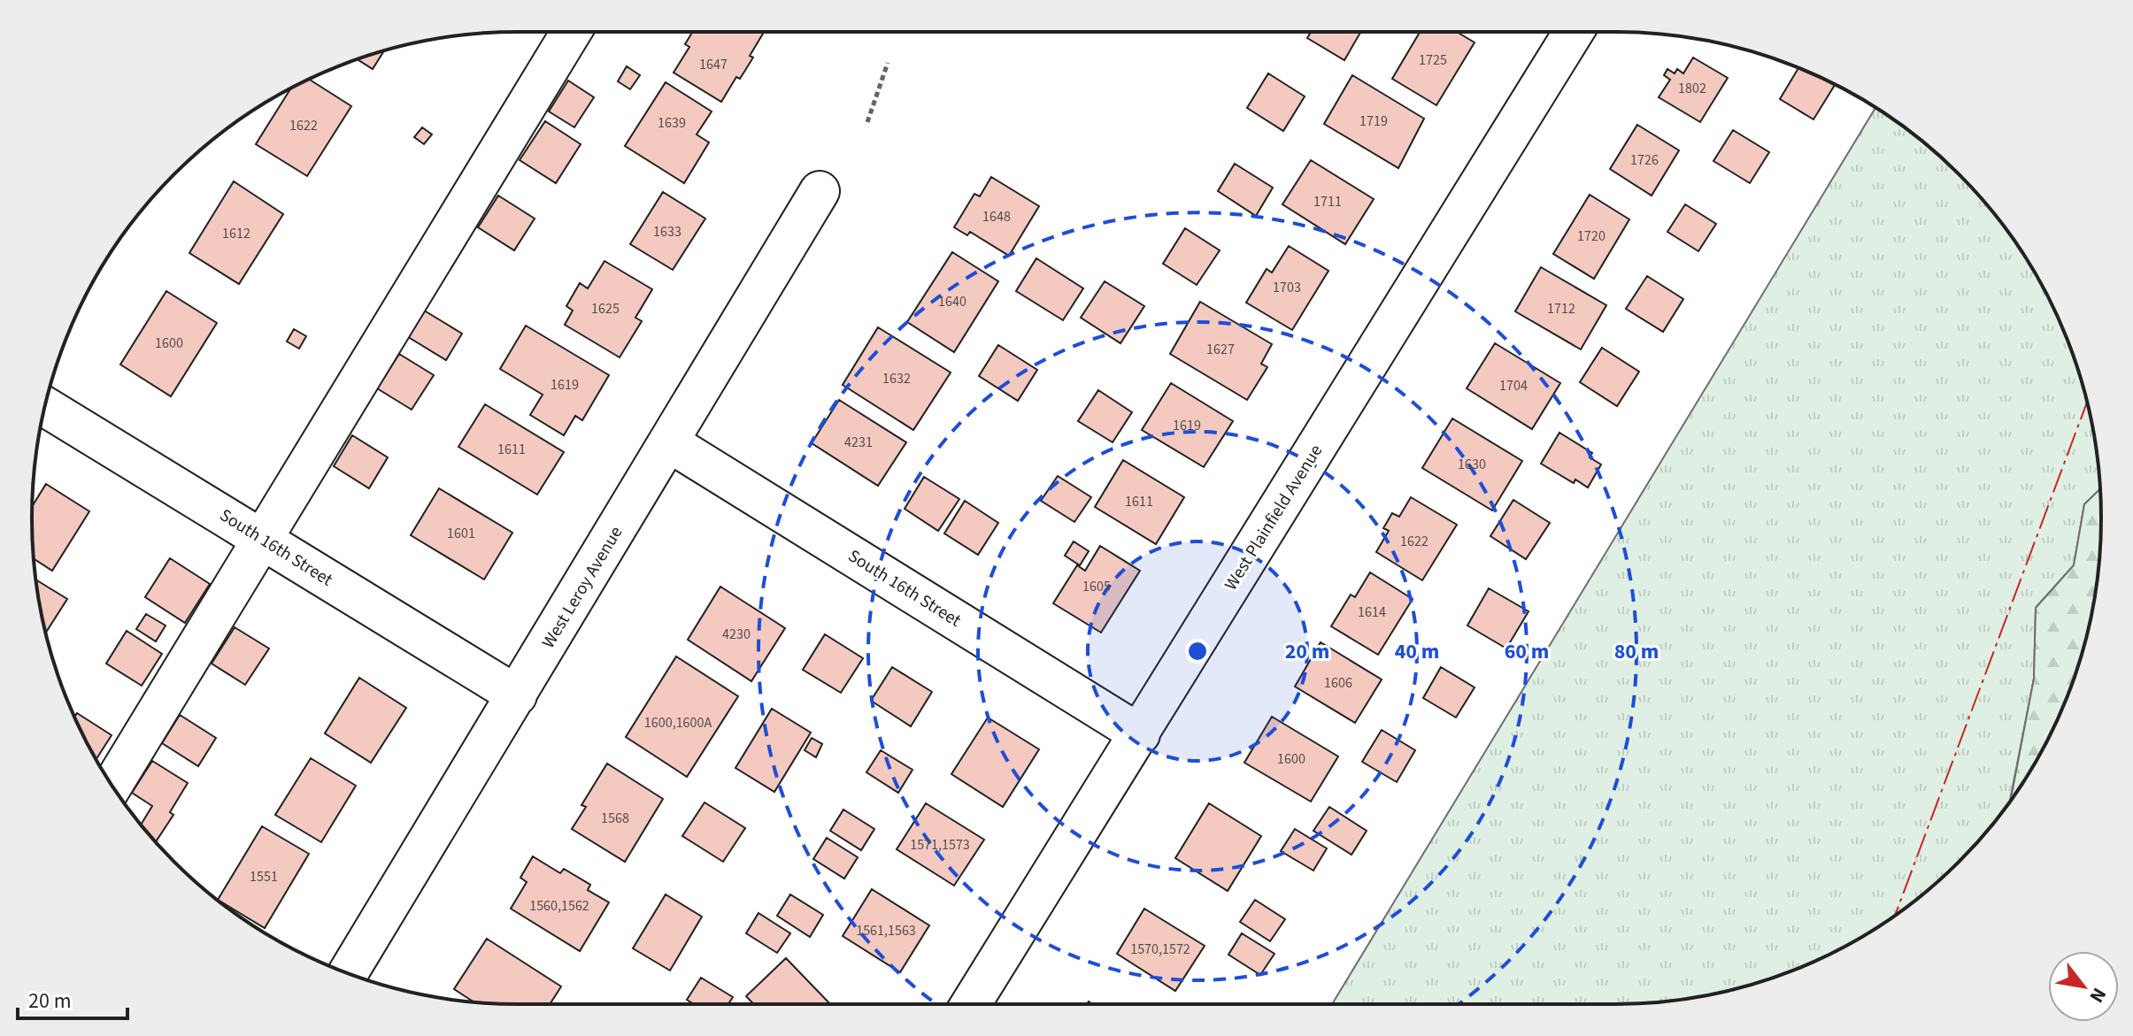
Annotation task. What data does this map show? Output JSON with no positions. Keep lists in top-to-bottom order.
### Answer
{
  "streets": {
    "street": ["West Plainfield Avenue", "South 16th Street", "West Leroy Avenue"]
  },
  "crossings": [
    ["West Plainfield Avenue", "South 16th Street"],
    ["South 16th Street", "West Leroy Avenue"]
  ],
  "house_numbers": [
    "1725",
    "1647",
    "1802",
    "1719",
    "1639",
    "1622",
    "1726",
    "1711",
    "1648",
    "1633",
    "1612",
    "1720",
    "1703",
    "1640",
    "1625",
    "1712",
    "1600",
    "1627",
    "1632",
    "1619",
    "1704",
    "1619",
    "4231",
    "1611",
    "1630",
    "1611",
    "1601",
    "1622",
    "1605",
    "1614",
    "4230",
    "1606",
    "1600,1600A",
    "1600",
    "1568",
    "1571,1573",
    "1551",
    "1560,1562",
    "1561,1563",
    "1570,1572"
  ],
  "scale_bar": "20 m",
  "north": "bottom right",
  "rings": [
    "20 m",
    "40 m",
    "60 m",
    "80 m"
  ]
}
